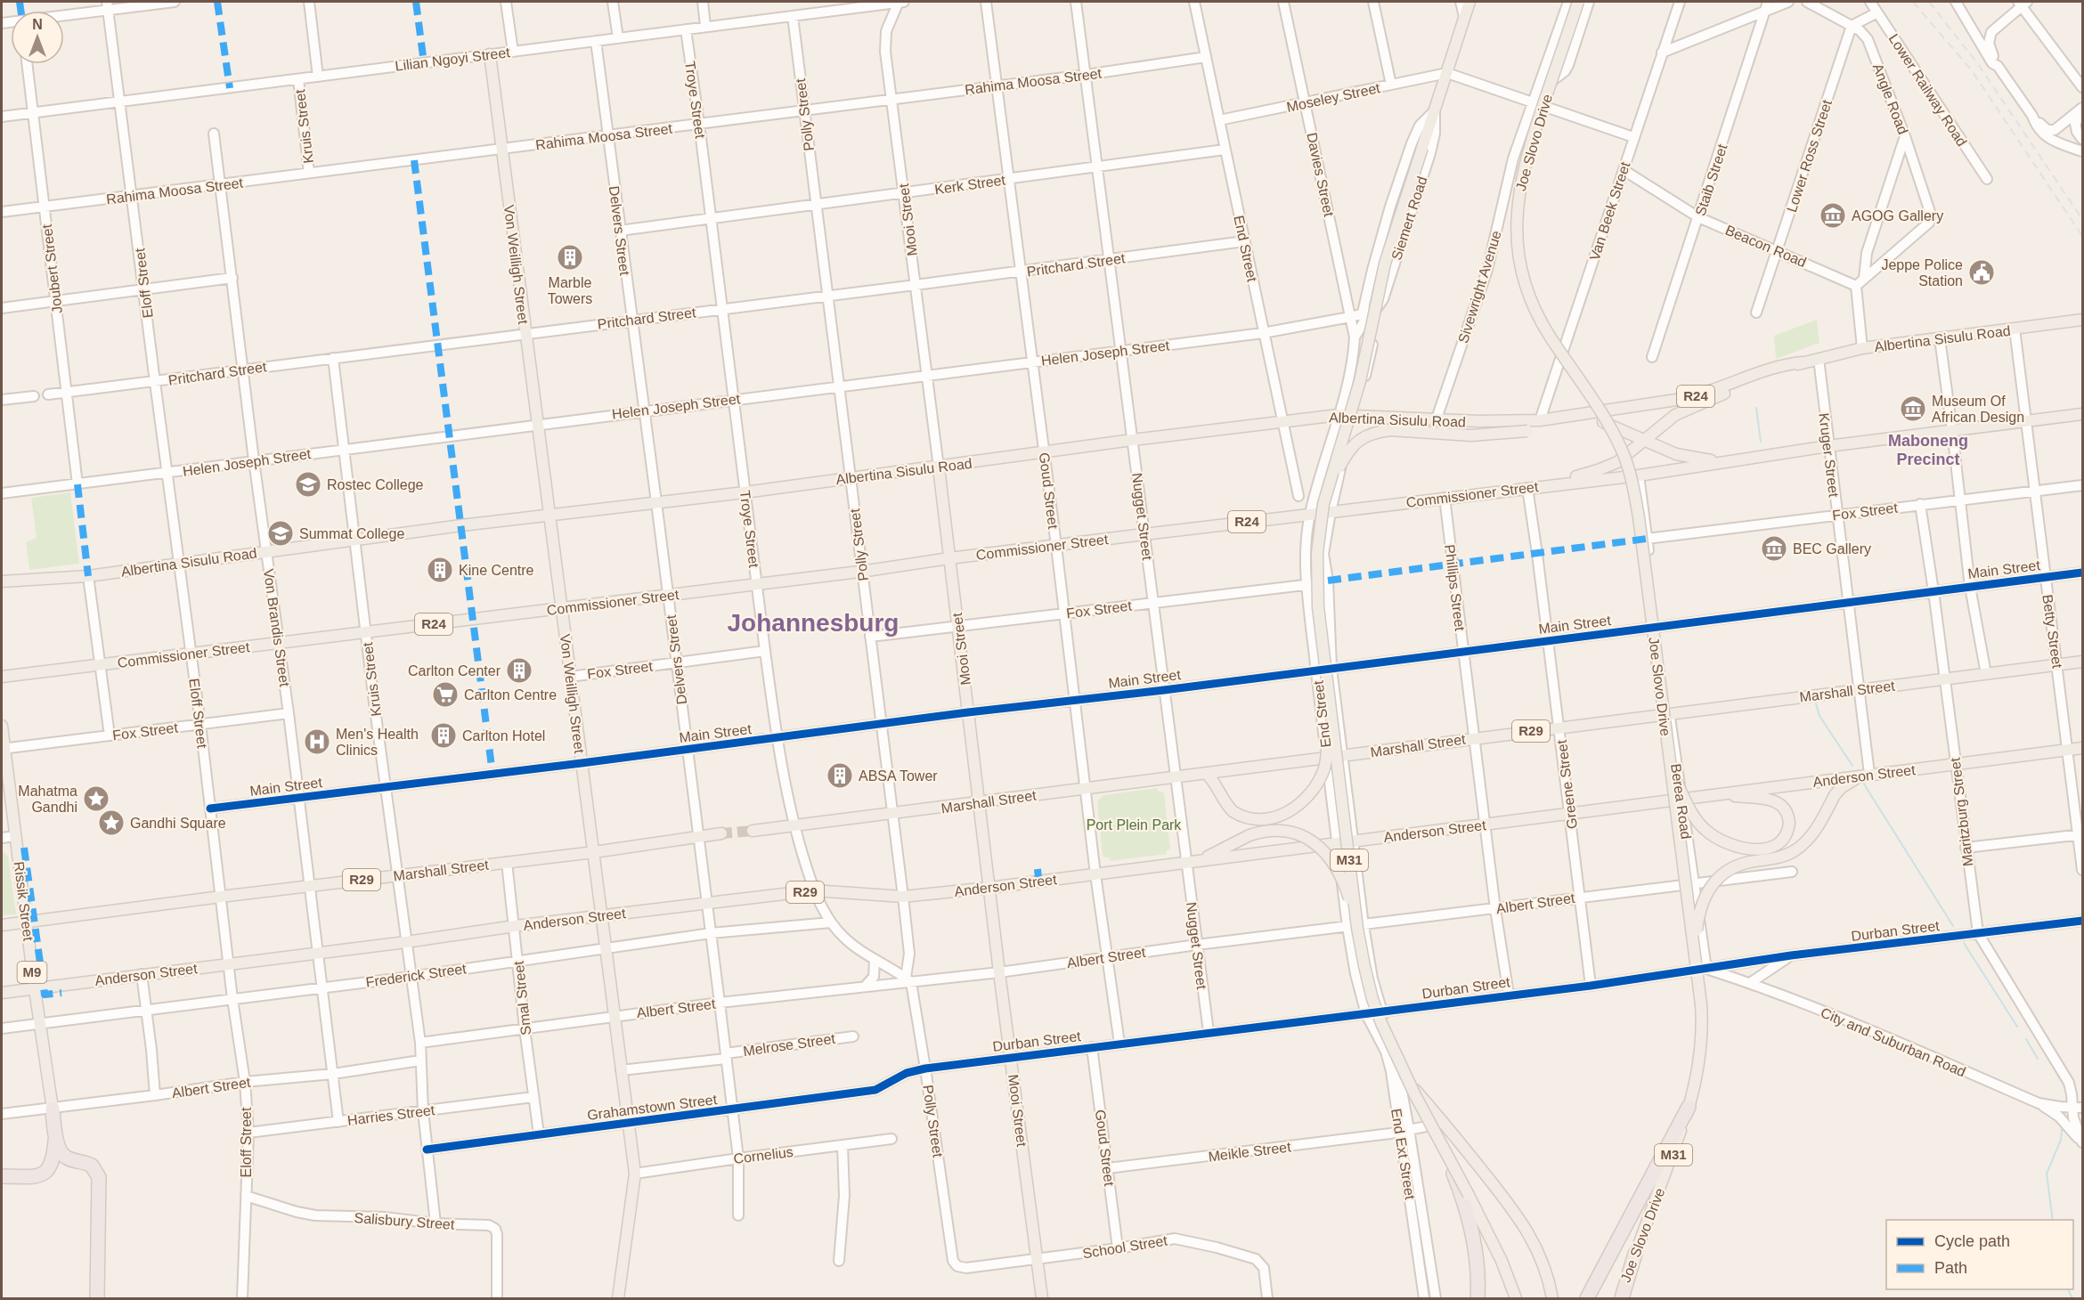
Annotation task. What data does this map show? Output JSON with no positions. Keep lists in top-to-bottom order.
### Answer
{
  "streets": {
    "main road": [
      "Joe Slovo Drive",
      "Siemert Road",
      "Mooi Street",
      "Von Weilligh Street",
      "Albertina Sisulu Road",
      "R24",
      "Commissioner Street",
      "Marshall Street",
      "R29",
      "Anderson Street",
      "M31",
      "Rissik Street",
      "M9"
    ],
    "street": [
      "Lilian Ngoyi Street",
      "Rahima Moosa Street",
      "Lower Railway Road",
      "Moseley Street",
      "Angle Road",
      "Troye Street",
      "Polly Street",
      "Kruis Street",
      "Lower Ross Street",
      "Davies Street",
      "Staib Street",
      "Kerk Street",
      "Van Beek Street",
      "Delvers Street",
      "Beacon Road",
      "End Street",
      "Pritchard Street",
      "Joubert Street",
      "Eloff Street",
      "Sivewright Avenue",
      "Helen Joseph Street",
      "Kruger Street",
      "Goud Street",
      "Fox Street",
      "Nugget Street",
      "Main Street",
      "Phillips Street",
      "Von Brandis Street",
      "Betty Street",
      "Greene Street",
      "Berea Road",
      "Maritzburg Street",
      "Albert Street",
      "Durban Street",
      "Frederick Street",
      "Smal Street",
      "City and Suburban Road",
      "Melrose Street",
      "Grahamstown Street",
      "Harries Street",
      "Meikle Street",
      "End Ext Street",
      "Cornelius",
      "Salisbury Street",
      "School Street"
    ]
  },
  "crossings": [
    ["Lilian Ngoyi Street", "Troye Street"],
    ["Lilian Ngoyi Street", "Polly Street"],
    ["Lilian Ngoyi Street", "Kruis Street"],
    ["Lilian Ngoyi Street", "Mooi Street"],
    ["Lilian Ngoyi Street", "Delvers Street"],
    ["Lilian Ngoyi Street", "Von Weilligh Street"],
    ["Lilian Ngoyi Street", "Joubert Street"],
    ["Lilian Ngoyi Street", "Eloff Street"],
    ["Rahima Moosa Street", "Troye Street"],
    ["Rahima Moosa Street", "Polly Street"],
    ["Rahima Moosa Street", "Kruis Street"],
    ["Rahima Moosa Street", "Mooi Street"],
    ["Rahima Moosa Street", "Delvers Street"],
    ["Rahima Moosa Street", "End Street"],
    ["Rahima Moosa Street", "Von Weilligh Street"],
    ["Rahima Moosa Street", "Joubert Street"],
    ["Rahima Moosa Street", "Eloff Street"],
    ["Rahima Moosa Street", "Goud Street"],
    ["Rahima Moosa Street", "Nugget Street"],
    ["Rahima Moosa Street", "Von Brandis Street"],
    ["Moseley Street", "Davies Street"],
    ["Moseley Street", "Siemert Road"],
    ["Moseley Street", "End Street"],
    ["Angle Road", "Lower Ross Street"],
    ["Troye Street", "Polly Street"],
    ["Troye Street", "Kerk Street"],
    ["Troye Street", "Pritchard Street"],
    ["Troye Street", "Albertina Sisulu Road"],
    ["Troye Street", "Helen Joseph Street"],
    ["Troye Street", "Commissioner Street"],
    ["Troye Street", "Fox Street"],
    ["Troye Street", "Main Street"],
    ["Troye Street", "Marshall Street"],
    ["Troye Street", "Anderson Street"],
    ["Troye Street", "Albert Street"],
    ["Troye Street", "Frederick Street"],
    ["Polly Street", "Kerk Street"],
    ["Polly Street", "Pritchard Street"],
    ["Polly Street", "Albertina Sisulu Road"],
    ["Polly Street", "Helen Joseph Street"],
    ["Polly Street", "Commissioner Street"],
    ["Polly Street", "Fox Street"],
    ["Polly Street", "Main Street"],
    ["Polly Street", "Marshall Street"],
    ["Polly Street", "Anderson Street"],
    ["Polly Street", "Albert Street"],
    ["Polly Street", "Durban Street"],
    ["Polly Street", "School Street"],
    ["Kruis Street", "Pritchard Street"],
    ["Kruis Street", "Albertina Sisulu Road"],
    ["Kruis Street", "Helen Joseph Street"],
    ["Kruis Street", "Commissioner Street"],
    ["Kruis Street", "Main Street"],
    ["Kruis Street", "Marshall Street"],
    ["Kruis Street", "Anderson Street"],
    ["Kruis Street", "Albert Street"],
    ["Kruis Street", "Frederick Street"],
    ["Kruis Street", "Grahamstown Street"],
    ["Kruis Street", "Harries Street"],
    ["Kruis Street", "Salisbury Street"],
    ["Lower Ross Street", "Beacon Road"],
    ["Davies Street", "Helen Joseph Street"],
    ["Staib Street", "Beacon Road"],
    ["Kerk Street", "Mooi Street"],
    ["Kerk Street", "Delvers Street"],
    ["Kerk Street", "End Street"],
    ["Kerk Street", "Goud Street"],
    ["Kerk Street", "Nugget Street"],
    ["Van Beek Street", "Beacon Road"],
    ["Van Beek Street", "Albertina Sisulu Road"],
    ["Siemert Road", "End Street"],
    ["Siemert Road", "Commissioner Street"],
    ["Siemert Road", "M31"],
    ["Mooi Street", "Pritchard Street"],
    ["Mooi Street", "Albertina Sisulu Road"],
    ["Mooi Street", "Helen Joseph Street"],
    ["Mooi Street", "Commissioner Street"],
    ["Mooi Street", "Fox Street"],
    ["Mooi Street", "Main Street"],
    ["Mooi Street", "Marshall Street"],
    ["Mooi Street", "Anderson Street"],
    ["Mooi Street", "Albert Street"],
    ["Mooi Street", "Durban Street"],
    ["Mooi Street", "School Street"],
    ["Delvers Street", "Pritchard Street"],
    ["Delvers Street", "Albertina Sisulu Road"],
    ["Delvers Street", "Helen Joseph Street"],
    ["Delvers Street", "Commissioner Street"],
    ["Delvers Street", "Fox Street"],
    ["Delvers Street", "Main Street"],
    ["Delvers Street", "Marshall Street"],
    ["Delvers Street", "Anderson Street"],
    ["Delvers Street", "Albert Street"],
    ["Delvers Street", "Frederick Street"],
    ["Delvers Street", "Melrose Street"],
    ["Delvers Street", "Grahamstown Street"],
    ["Delvers Street", "Cornelius"],
    ["End Street", "Pritchard Street"],
    ["End Street", "Albertina Sisulu Road"],
    ["End Street", "Helen Joseph Street"],
    ["End Street", "Commissioner Street"],
    ["End Street", "Fox Street"],
    ["End Street", "Main Street"],
    ["End Street", "Marshall Street"],
    ["End Street", "Anderson Street"],
    ["End Street", "M31"],
    ["End Street", "Albert Street"],
    ["End Street", "Durban Street"],
    ["End Street", "End Ext Street"],
    ["Von Weilligh Street", "Pritchard Street"],
    ["Von Weilligh Street", "Albertina Sisulu Road"],
    ["Von Weilligh Street", "Helen Joseph Street"],
    ["Von Weilligh Street", "Commissioner Street"],
    ["Von Weilligh Street", "Fox Street"],
    ["Von Weilligh Street", "Main Street"],
    ["Von Weilligh Street", "Marshall Street"],
    ["Von Weilligh Street", "Anderson Street"],
    ["Von Weilligh Street", "Albert Street"],
    ["Von Weilligh Street", "Frederick Street"],
    ["Von Weilligh Street", "Melrose Street"],
    ["Von Weilligh Street", "Grahamstown Street"],
    ["Von Weilligh Street", "Cornelius"],
    ["Pritchard Street", "Joubert Street"],
    ["Pritchard Street", "Eloff Street"],
    ["Pritchard Street", "Goud Street"],
    ["Pritchard Street", "Nugget Street"],
    ["Pritchard Street", "Von Brandis Street"],
    ["Joubert Street", "Helen Joseph Street"],
    ["Eloff Street", "Albertina Sisulu Road"],
    ["Eloff Street", "Helen Joseph Street"],
    ["Eloff Street", "Commissioner Street"],
    ["Eloff Street", "Fox Street"],
    ["Eloff Street", "Main Street"],
    ["Eloff Street", "Marshall Street"],
    ["Eloff Street", "Anderson Street"],
    ["Eloff Street", "Albert Street"],
    ["Eloff Street", "Frederick Street"],
    ["Eloff Street", "Harries Street"],
    ["Eloff Street", "Salisbury Street"],
    ["Sivewright Avenue", "Albertina Sisulu Road"],
    ["Albertina Sisulu Road", "Kruger Street"],
    ["Albertina Sisulu Road", "Goud Street"],
    ["Albertina Sisulu Road", "Commissioner Street"],
    ["Albertina Sisulu Road", "Nugget Street"],
    ["Albertina Sisulu Road", "Von Brandis Street"],
    ["Albertina Sisulu Road", "Betty Street"],
    ["Helen Joseph Street", "Goud Street"],
    ["Helen Joseph Street", "Nugget Street"],
    ["Helen Joseph Street", "Von Brandis Street"],
    ["Kruger Street", "Commissioner Street"],
    ["Kruger Street", "Fox Street"],
    ["Kruger Street", "Main Street"],
    ["Kruger Street", "Marshall Street"],
    ["Kruger Street", "Anderson Street"],
    ["Goud Street", "Commissioner Street"],
    ["Goud Street", "Fox Street"],
    ["Goud Street", "Main Street"],
    ["Goud Street", "Marshall Street"],
    ["Goud Street", "Anderson Street"],
    ["Goud Street", "Albert Street"],
    ["Goud Street", "Durban Street"],
    ["Goud Street", "Meikle Street"],
    ["Goud Street", "School Street"],
    ["Commissioner Street", "Nugget Street"],
    ["Commissioner Street", "Phillips Street"],
    ["Commissioner Street", "Von Brandis Street"],
    ["Commissioner Street", "Betty Street"],
    ["Commissioner Street", "Greene Street"],
    ["Commissioner Street", "Berea Road"],
    ["Commissioner Street", "M31"],
    ["Fox Street", "Nugget Street"],
    ["Fox Street", "Von Brandis Street"],
    ["Fox Street", "Betty Street"],
    ["Fox Street", "Berea Road"],
    ["Fox Street", "Maritzburg Street"],
    ["Fox Street", "Rissik Street"],
    ["Nugget Street", "Main Street"],
    ["Nugget Street", "Marshall Street"],
    ["Nugget Street", "Anderson Street"],
    ["Nugget Street", "Albert Street"],
    ["Nugget Street", "Durban Street"],
    ["Main Street", "Phillips Street"],
    ["Main Street", "Von Brandis Street"],
    ["Main Street", "Betty Street"],
    ["Main Street", "Greene Street"],
    ["Main Street", "Berea Road"],
    ["Main Street", "Maritzburg Street"],
    ["Phillips Street", "Marshall Street"],
    ["Phillips Street", "Anderson Street"],
    ["Phillips Street", "Albert Street"],
    ["Phillips Street", "Durban Street"],
    ["Von Brandis Street", "Marshall Street"],
    ["Von Brandis Street", "Anderson Street"],
    ["Von Brandis Street", "Albert Street"],
    ["Von Brandis Street", "Frederick Street"],
    ["Von Brandis Street", "Harries Street"],
    ["Betty Street", "Marshall Street"],
    ["Betty Street", "R29"],
    ["Betty Street", "Anderson Street"],
    ["Marshall Street", "Greene Street"],
    ["Marshall Street", "Berea Road"],
    ["Marshall Street", "Maritzburg Street"],
    ["Marshall Street", "Rissik Street"],
    ["Marshall Street", "Smal Street"],
    ["R29", "Anderson Street"],
    ["Anderson Street", "Greene Street"],
    ["Anderson Street", "Berea Road"],
    ["Anderson Street", "Maritzburg Street"],
    ["Anderson Street", "Rissik Street"],
    ["Anderson Street", "Smal Street"],
    ["Greene Street", "Albert Street"],
    ["Greene Street", "Durban Street"],
    ["Berea Road", "Albert Street"],
    ["Berea Road", "Durban Street"],
    ["Berea Road", "City and Suburban Road"],
    ["Maritzburg Street", "Durban Street"],
    ["Maritzburg Street", "City and Suburban Road"],
    ["M31", "Albert Street"],
    ["Rissik Street", "Albert Street"],
    ["Rissik Street", "Frederick Street"],
    ["Albert Street", "Smal Street"],
    ["Durban Street", "City and Suburban Road"],
    ["Durban Street", "Grahamstown Street"],
    ["Durban Street", "End Ext Street"],
    ["Frederick Street", "Smal Street"],
    ["Smal Street", "Grahamstown Street"],
    ["Smal Street", "Harries Street"],
    ["Meikle Street", "End Ext Street"]
  ],
  "districts": ["Maboneng Precinct", "Johannesburg"],
  "parks": ["Port Plein Park"],
  "places": {
    "museum": ["AGOG Gallery", "Museum Of African Design", "BEC Gallery"],
    "building": [
      "Marble Towers",
      "Kine Centre",
      "Carlton Center",
      "Carlton Hotel",
      "ABSA Tower"
    ],
    "public building": ["Jeppe Police Station"],
    "school or university": ["Rostec College", "Summat College"],
    "supermarket": ["Carlton Centre"],
    "hospital": ["Men's Health Clinics"],
    "place": ["Mahatma Gandhi", "Gandhi Square"]
  },
  "legend": ["Cycle path", "Path"],
  "north": "top"
}
